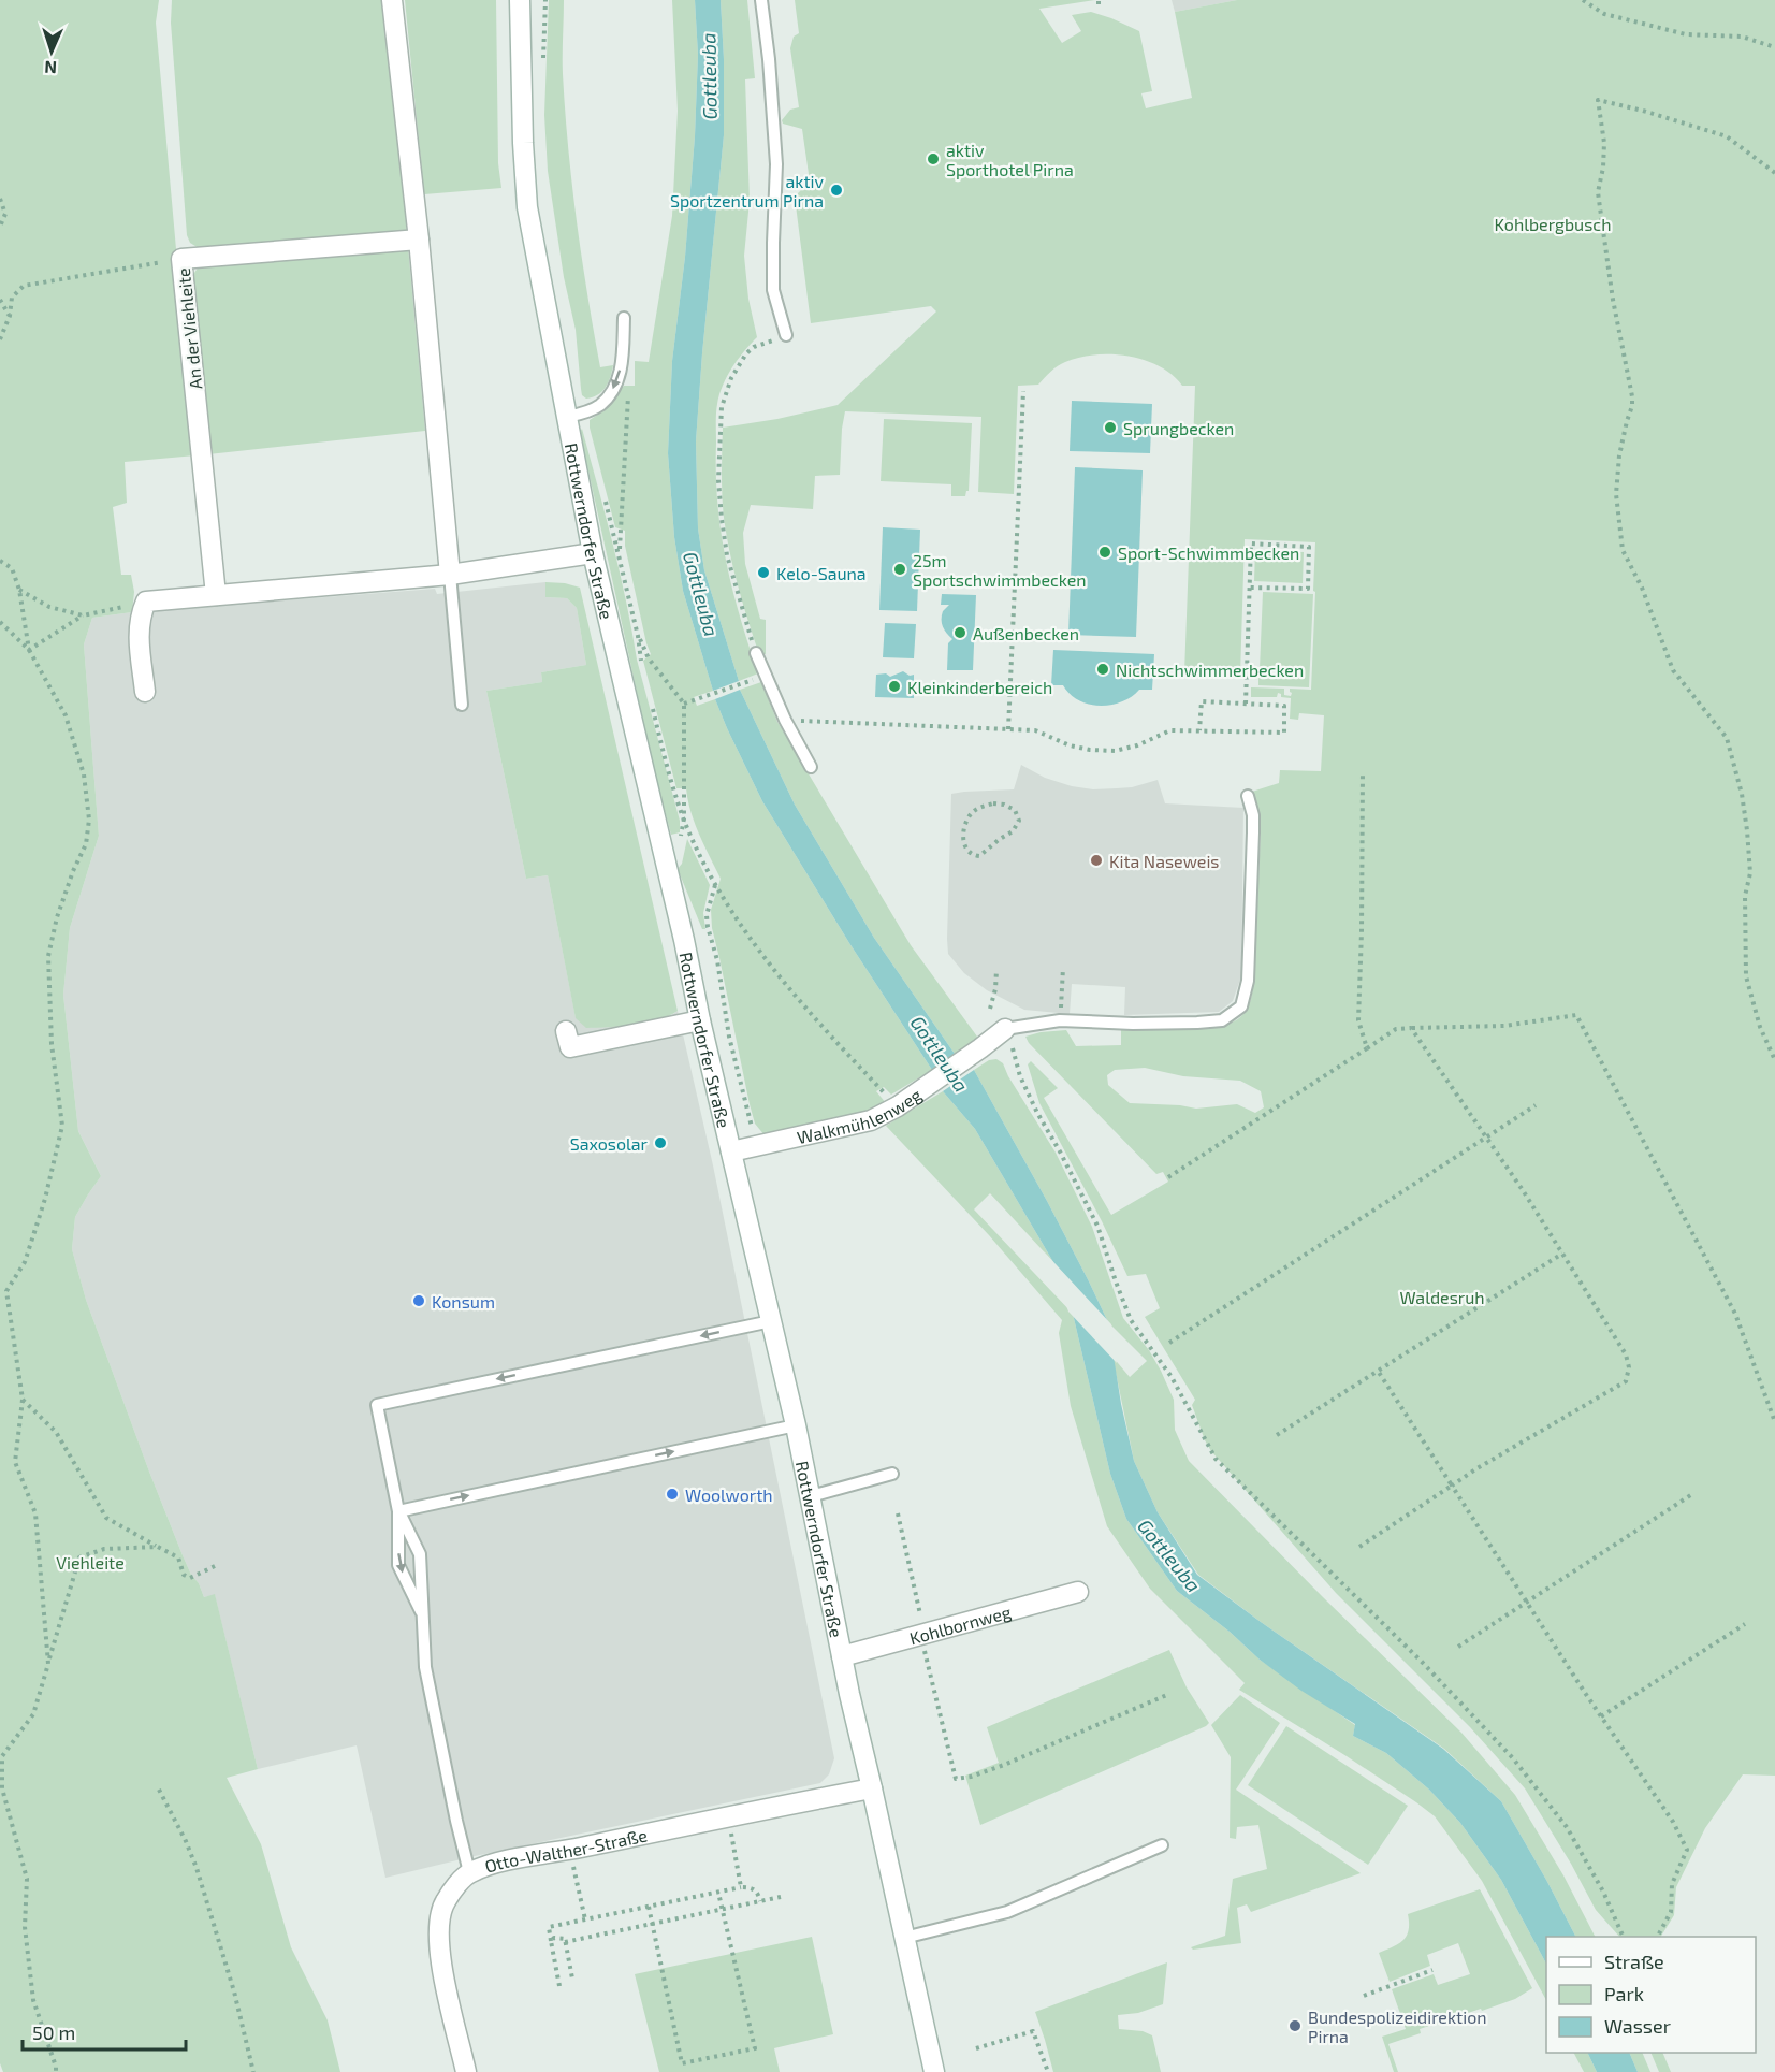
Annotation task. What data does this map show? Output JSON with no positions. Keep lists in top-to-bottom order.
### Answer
{
  "streets": {
    "street": [
      "An der Viehleite",
      "Rottwerndorfer Straße",
      "Walkmühlenweg",
      "Kohlbornweg",
      "Otto-Walther-Straße"
    ]
  },
  "crossings": [
    ["Rottwerndorfer Straße", "Walkmühlenweg"],
    ["Rottwerndorfer Straße", "Kohlbornweg"],
    ["Rottwerndorfer Straße", "Otto-Walther-Straße"]
  ],
  "water": ["Gottleuba"],
  "parks": ["Kohlbergbusch", "Waldesruh", "Viehleite"],
  "places": [
    "aktiv Sporthotel Pirna",
    "aktiv Sportzentrum Pirna",
    "Sprungbecken",
    "Sport-Schwimmbecken",
    "25m Sportschwimmbecken",
    "Kelo-Sauna",
    "Außenbecken",
    "Nichtschwimmerbecken",
    "Kleinkinderbereich",
    "Kita Naseweis",
    "Saxosolar",
    "Konsum",
    "Woolworth",
    "Bundespolizeidirektion Pirna"
  ],
  "legend": ["Straße", "Park", "Wasser"],
  "scale_bar": "50 m",
  "north": "bottom"
}
